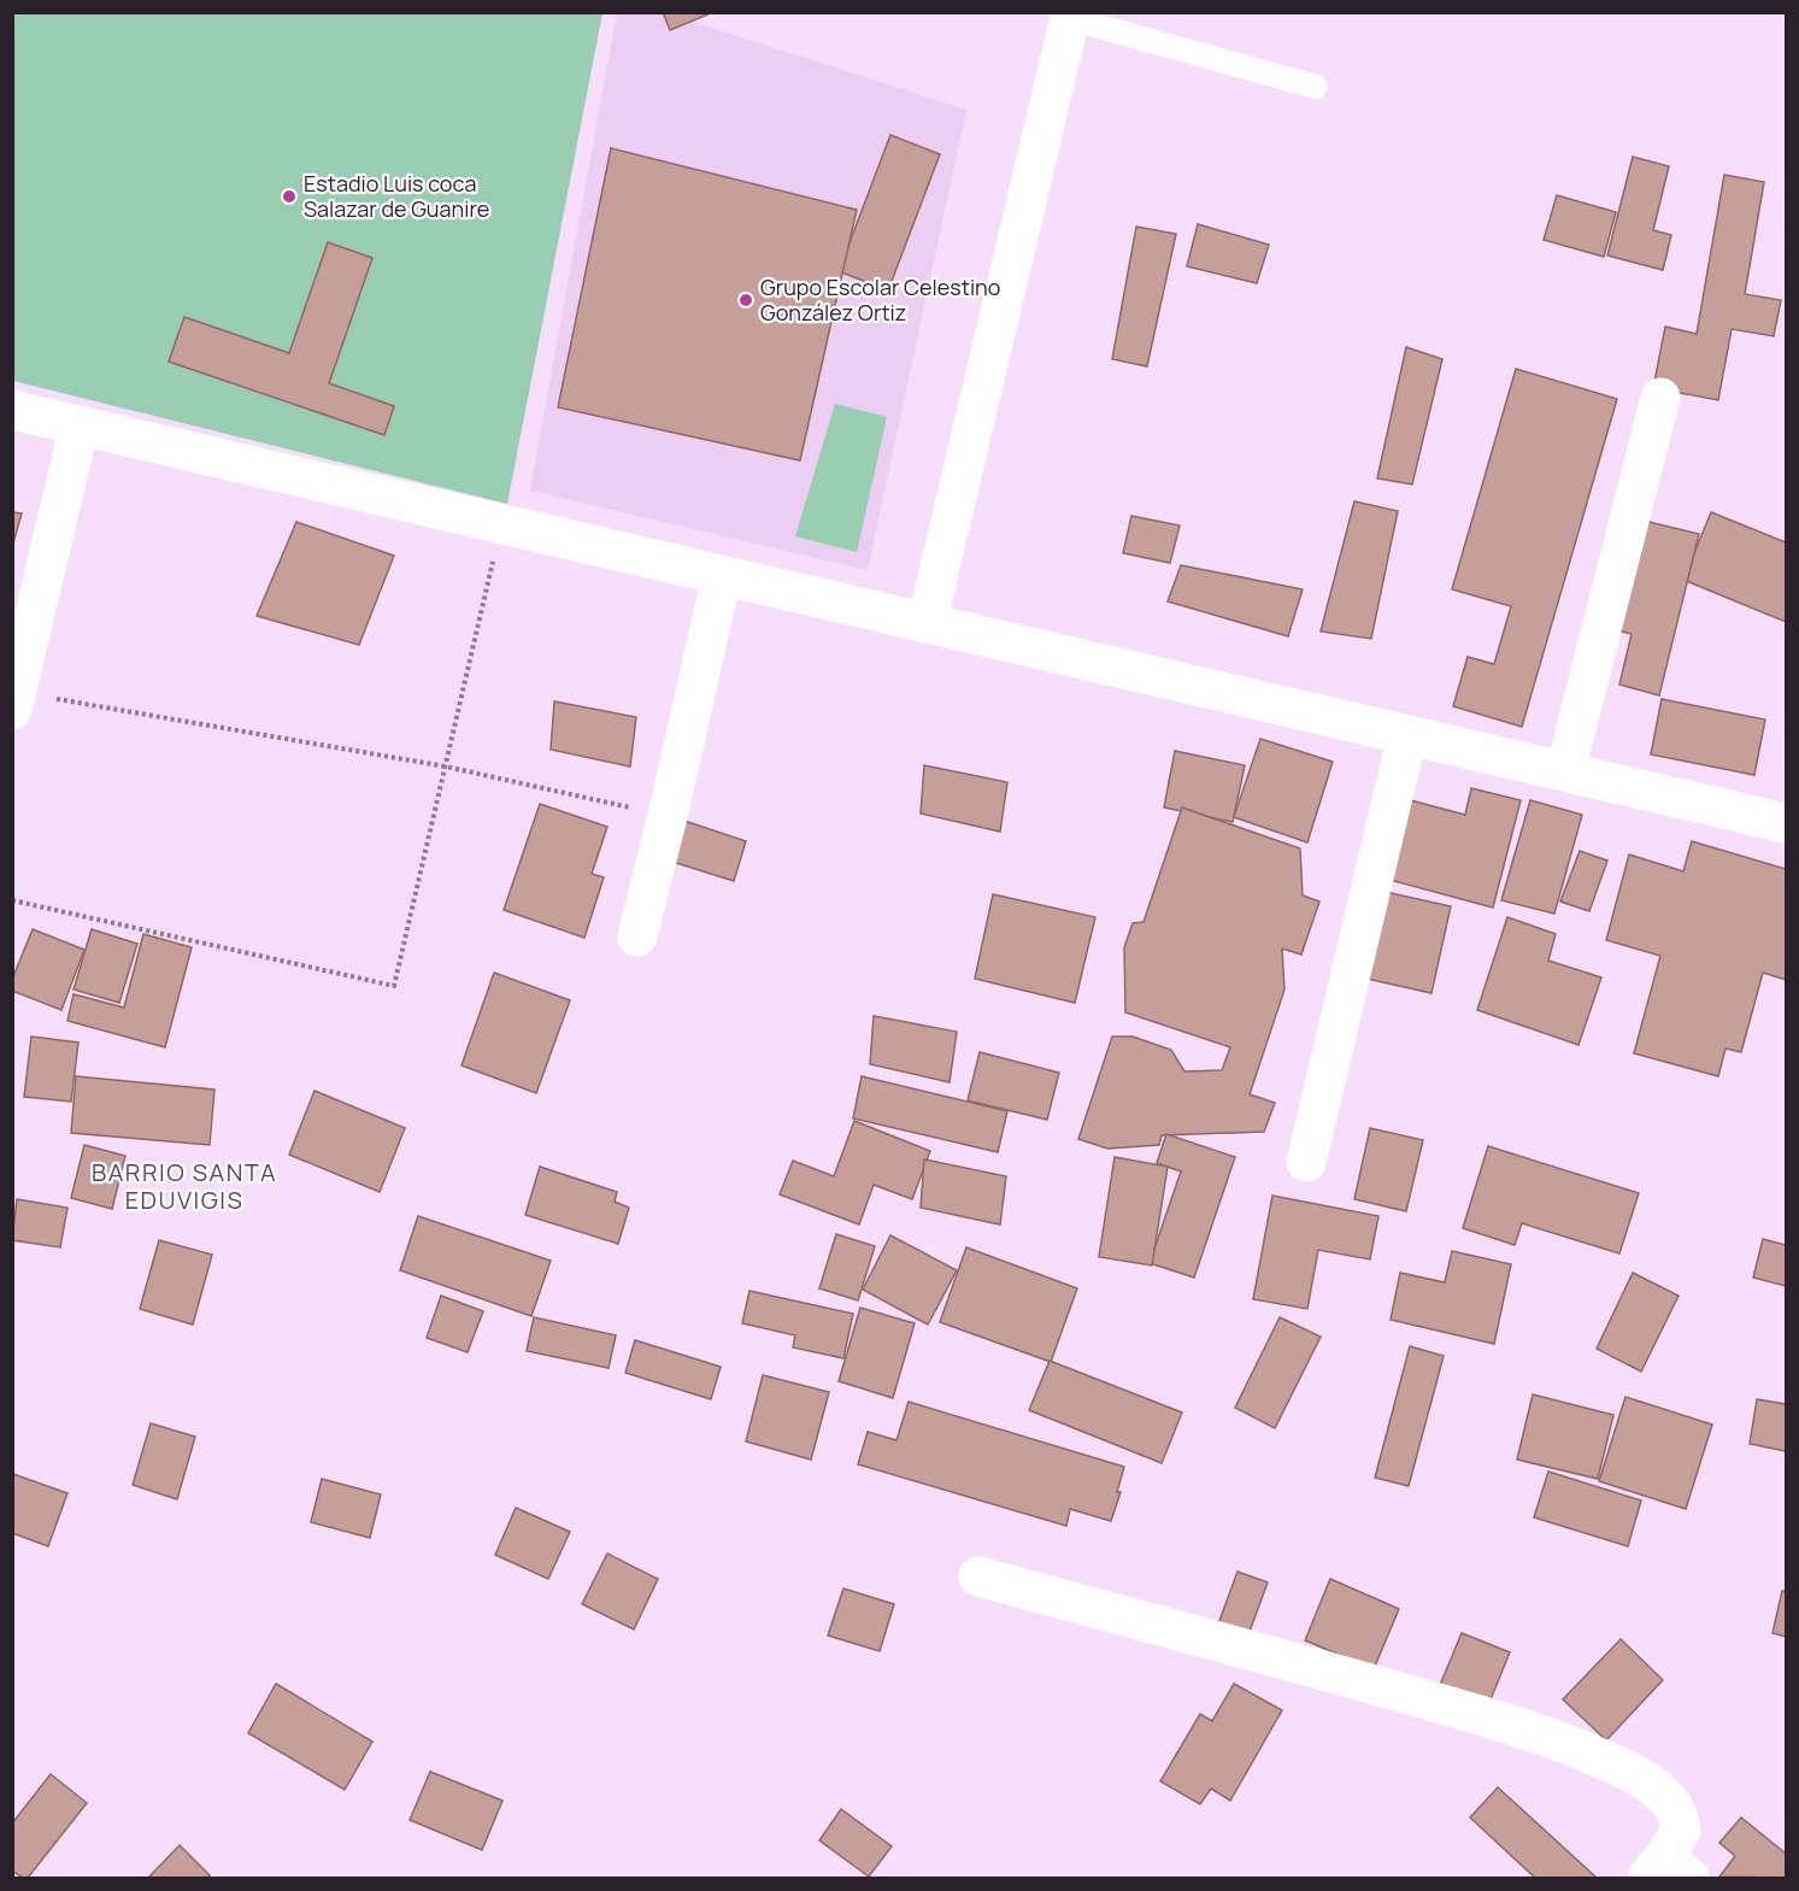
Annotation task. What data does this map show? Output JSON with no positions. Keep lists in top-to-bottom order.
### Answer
{
  "districts": ["BARRIO SANTA EDUVIGIS"],
  "places": ["Estadio Luis coca Salazar de Guanire", "Grupo Escolar Celestino González Ortiz"]
}
